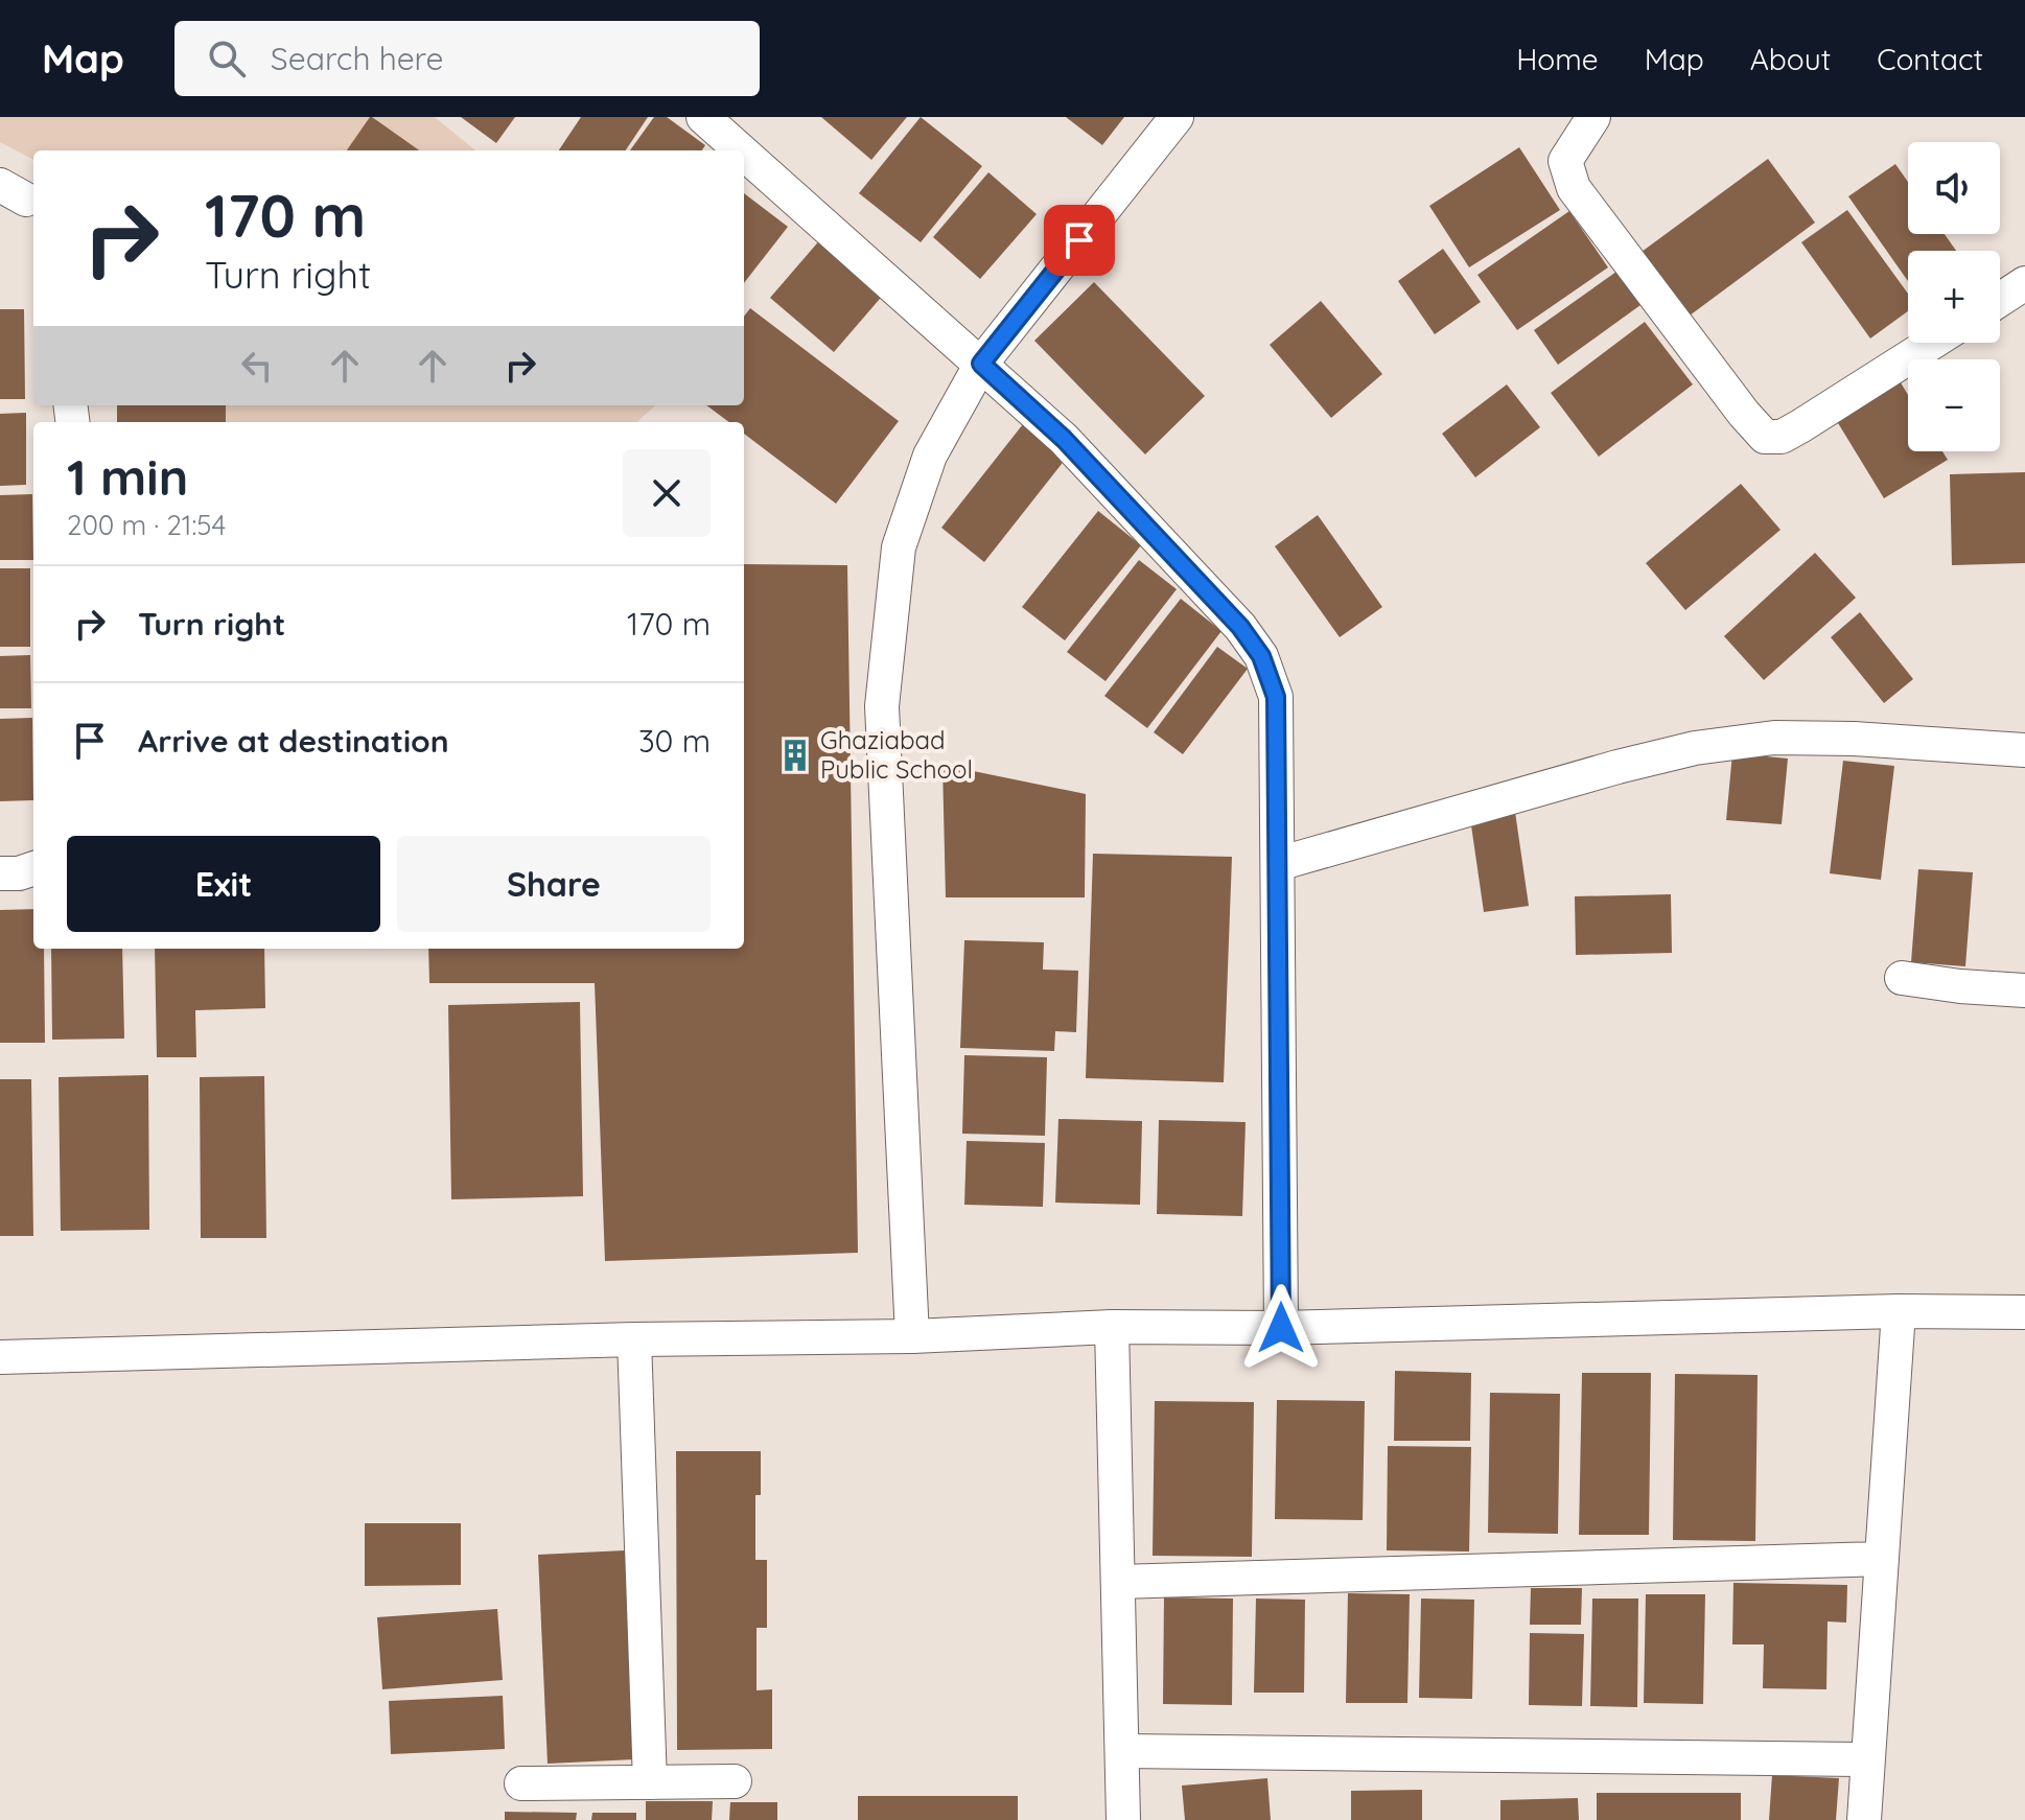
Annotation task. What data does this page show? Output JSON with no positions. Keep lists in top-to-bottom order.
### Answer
{
  "places": {
    "building": ["Ghaziabad Public School"]
  },
  "page": {
    "header": "Map",
    "search": "Search here",
    "nav": [
      "Home",
      "Map",
      "About",
      "Contact"
    ],
    "map_buttons": ["+", "−"],
    "turn": ["170 m", "Turn right"],
    "heading": ["1 min", "200 m · 21:54"],
    "list": [
      {
        "name": "Turn right",
        "value": "170 m"
      },
      {
        "name": "Arrive at destination",
        "value": "30 m"
      }
    ],
    "buttons": ["Exit", "Share"]
  }
}
